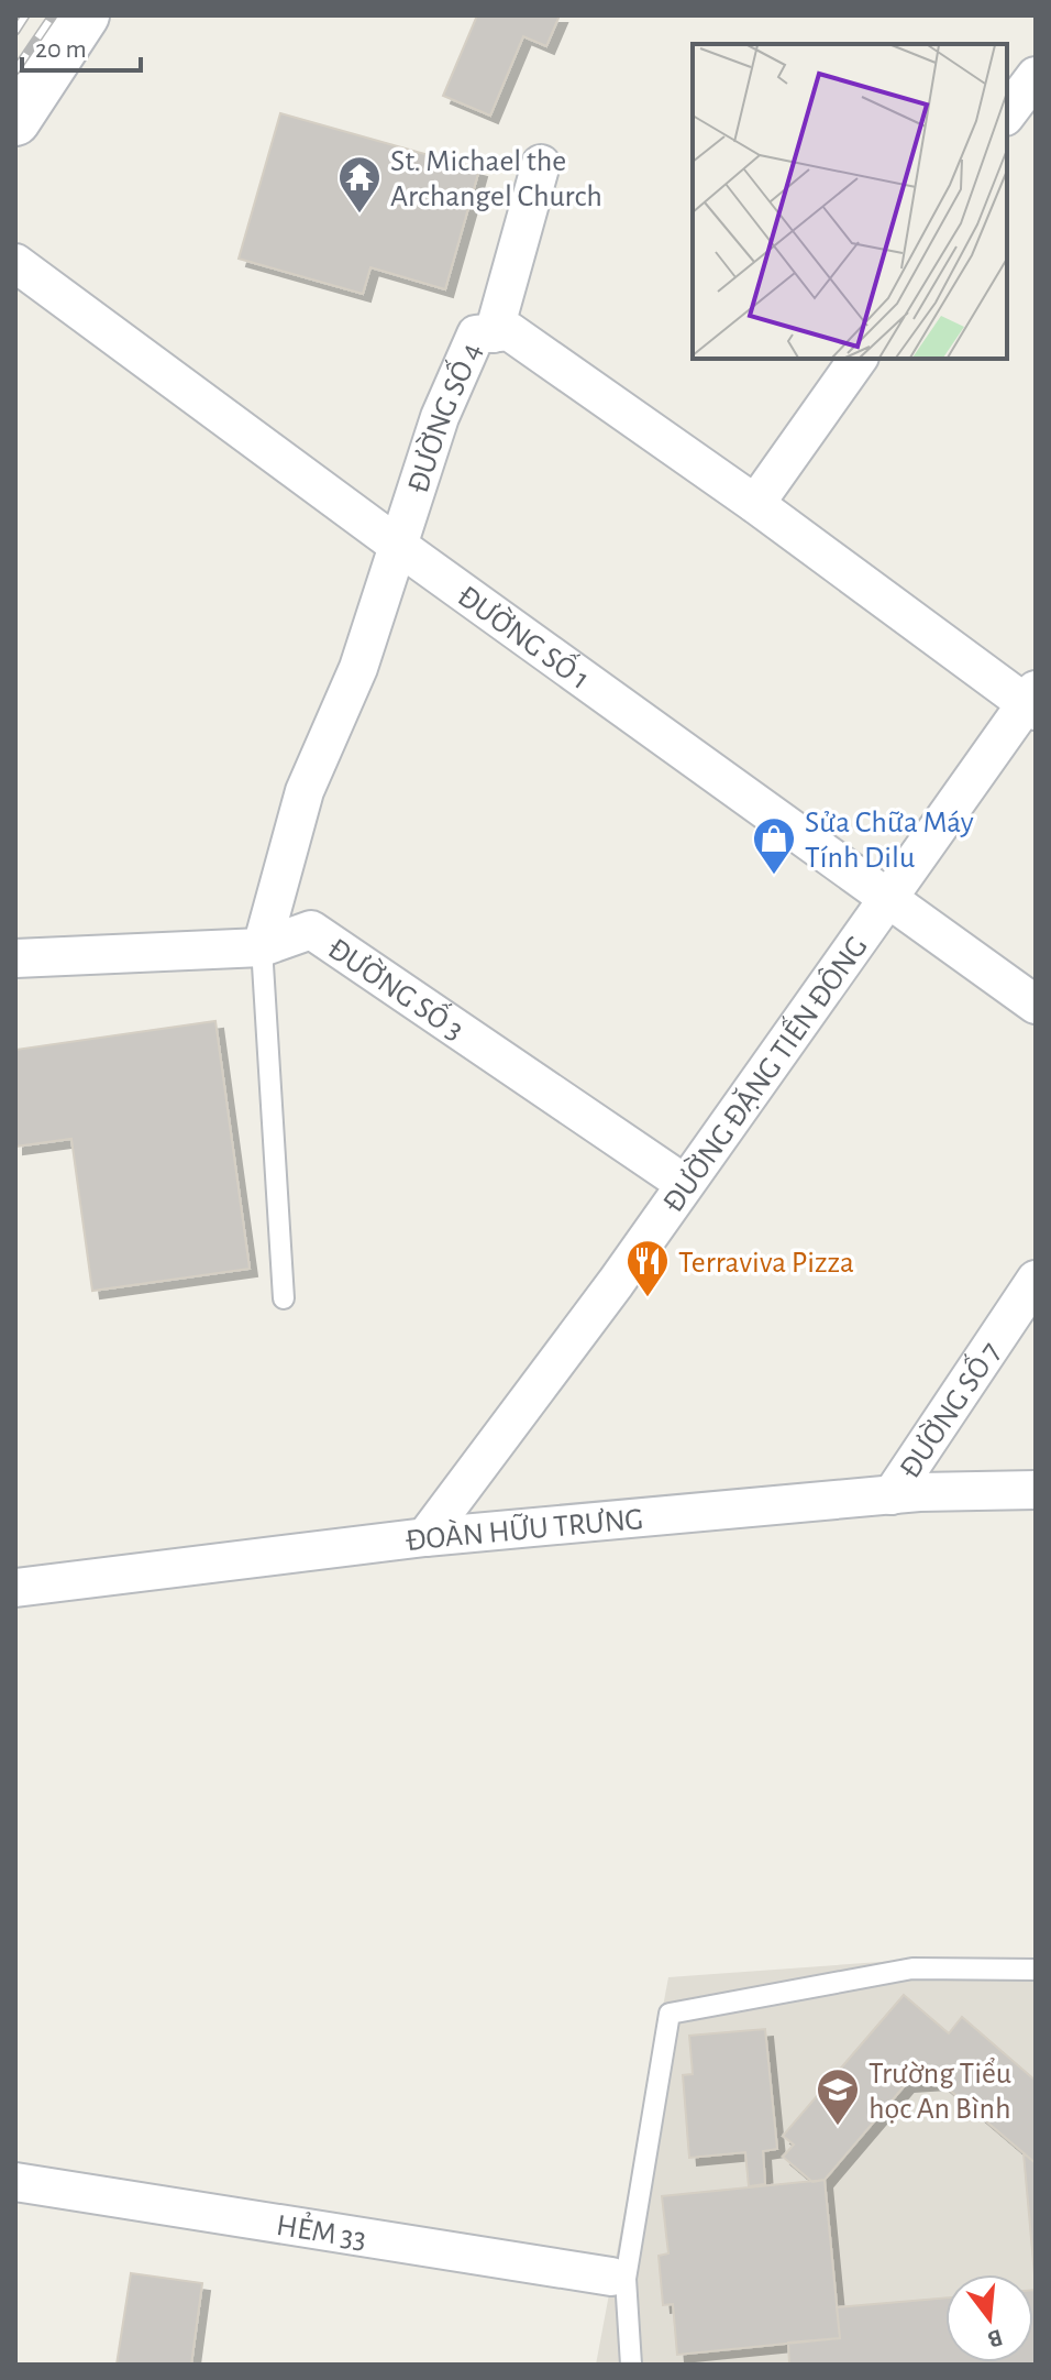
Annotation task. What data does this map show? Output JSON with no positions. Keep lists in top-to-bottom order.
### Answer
{
  "streets": {
    "street": [
      "ĐƯỜNG SỐ 4",
      "ĐƯỜNG SỐ 1",
      "ĐƯỜNG SỐ 3",
      "ĐƯỜNG ĐẶNG TIẾN ĐÔNG",
      "ĐƯỜNG SỐ 7",
      "ĐOÀN HỮU TRƯNG",
      "HẺM 33"
    ]
  },
  "crossings": [
    ["ĐƯỜNG SỐ 4", "ĐƯỜNG SỐ 1"],
    ["ĐƯỜNG SỐ 4", "ĐƯỜNG SỐ 3"],
    ["ĐƯỜNG SỐ 4", "ĐƯỜNG ĐẶNG TIẾN ĐÔNG"],
    ["ĐƯỜNG SỐ 1", "ĐƯỜNG ĐẶNG TIẾN ĐÔNG"],
    ["ĐƯỜNG SỐ 3", "ĐƯỜNG ĐẶNG TIẾN ĐÔNG"],
    ["ĐƯỜNG ĐẶNG TIẾN ĐÔNG", "ĐOÀN HỮU TRƯNG"],
    ["ĐƯỜNG SỐ 7", "ĐOÀN HỮU TRƯNG"]
  ],
  "places": {
    "temple": ["St. Michael the Archangel Church"],
    "shop": ["Sửa Chữa Máy Tính Dilu"],
    "restaurant": ["Terraviva Pizza"],
    "school or university": ["Trường Tiểu học An Bình"]
  },
  "scale_bar": "20 m",
  "north": "bottom"
}
